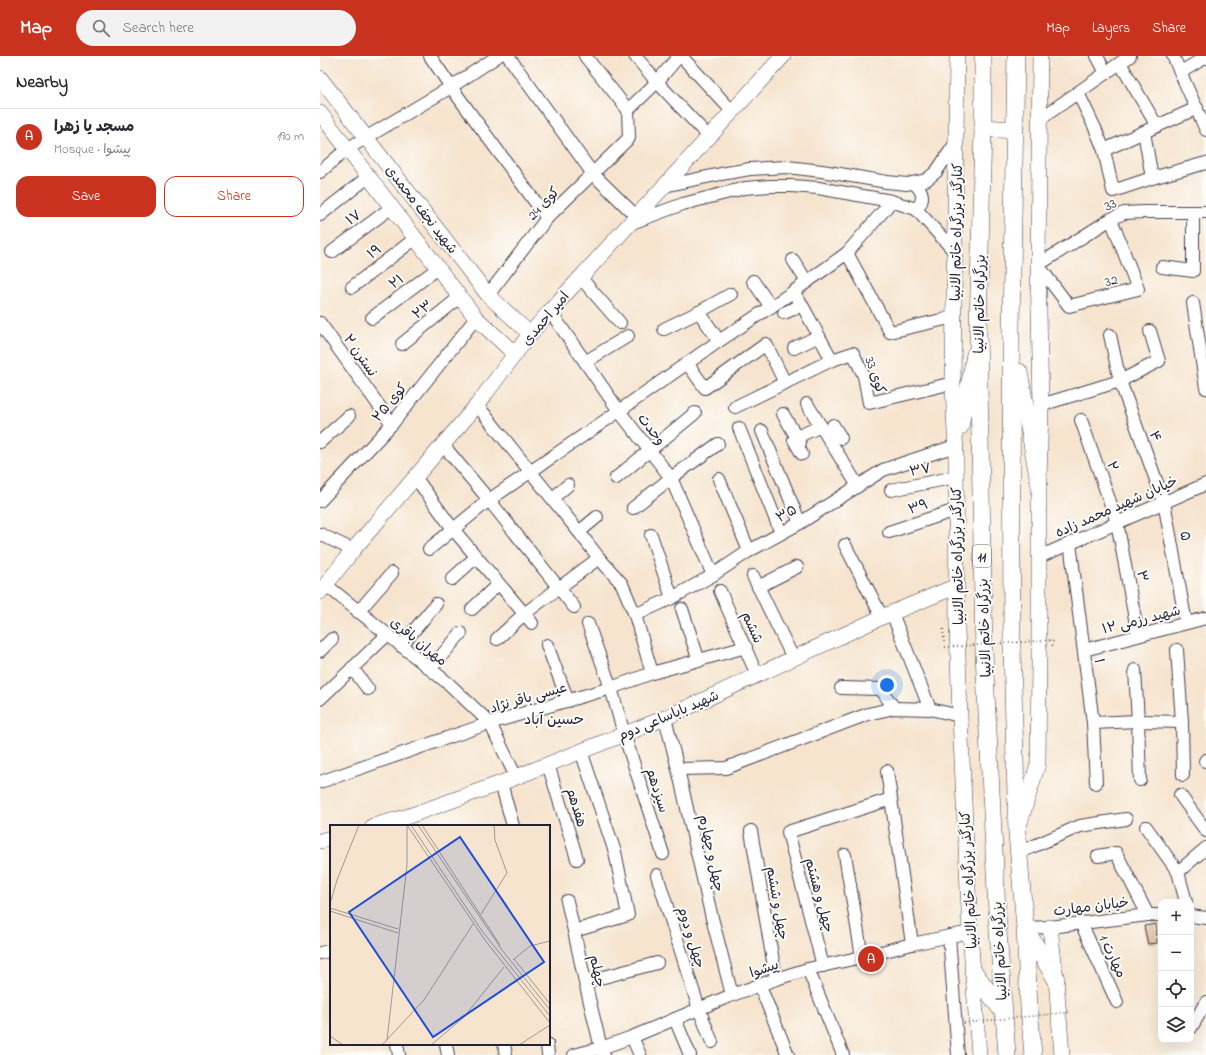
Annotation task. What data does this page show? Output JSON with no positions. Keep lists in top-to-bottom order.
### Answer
{
  "streets": {
    "highway": ["بزرگراه خاتم الانبیا", "11"],
    "main road": [
      "شهید نجف محمدی",
      "کنارگذر بزرگراه خاتم الانبیا",
      "امیر احمدی",
      "شهید باباساعی دوم"
    ],
    "street": [
      "کوی 24",
      "33",
      "۱۷",
      "۱۹",
      "32",
      "۲۱",
      "۲۳",
      "نسترن ۲",
      "کوی 33",
      "کوی ۲۵",
      "وحدت",
      "۴",
      "۲",
      "۳۷",
      "۳۹",
      "خیابان شهید محمد زاده",
      "۳۵",
      "۵",
      "۳",
      "شهید رزمی ۱۲",
      "ششم",
      "مهران باقری",
      "۱",
      "عیسی باقر نژاد",
      "سیزدهم",
      "هفدهم",
      "چهل و چهارم",
      "چهل و هشتم",
      "چهل و ششم",
      "خیابان مهارت",
      "چهل و دوم",
      "مهارت 1",
      "پیشوا",
      "چهلم"
    ]
  },
  "crossings": [
    ["کوی 24", "شهید نجف محمدی"],
    ["33", "32"],
    ["شهید نجف محمدی", "۱۷"],
    ["شهید نجف محمدی", "۱۹"],
    ["شهید نجف محمدی", "۲۱"],
    ["شهید نجف محمدی", "۲۳"],
    ["شهید نجف محمدی", "امیر احمدی"],
    ["شهید نجف محمدی", "کوی ۲۵"],
    ["کنارگذر بزرگراه خاتم الانبیا", "کوی 33"],
    ["کنارگذر بزرگراه خاتم الانبیا", "۳۷"],
    ["کنارگذر بزرگراه خاتم الانبیا", "۳۹"],
    ["کنارگذر بزرگراه خاتم الانبیا", "۳۵"],
    ["کنارگذر بزرگراه خاتم الانبیا", "شهید باباساعی دوم"],
    ["کنارگذر بزرگراه خاتم الانبیا", "پیشوا"],
    ["بزرگراه خاتم الانبیا", "خیابان مهارت"],
    ["امیر احمدی", "وحدت"],
    ["امیر احمدی", "مهران باقری"],
    ["نسترن ۲", "کوی ۲۵"],
    ["وحدت", "۳۵"],
    ["۴", "خیابان شهید محمد زاده"],
    ["۴", "۵"],
    ["۲", "خیابان شهید محمد زاده"],
    ["۲", "۳"],
    ["خیابان شهید محمد زاده", "۵"],
    ["خیابان شهید محمد زاده", "۳"],
    ["خیابان شهید محمد زاده", "۱"],
    ["۵", "شهید رزمی ۱۲"],
    ["۳", "شهید رزمی ۱۲"],
    ["شهید رزمی ۱۲", "۱"],
    ["ششم", "عیسی باقر نژاد"],
    ["ششم", "شهید باباساعی دوم"],
    ["مهران باقری", "عیسی باقر نژاد"],
    ["عیسی باقر نژاد", "سیزدهم"],
    ["شهید باباساعی دوم", "سیزدهم"],
    ["شهید باباساعی دوم", "هفدهم"],
    ["شهید باباساعی دوم", "چهل و چهارم"],
    ["چهل و چهارم", "پیشوا"],
    ["چهل و هشتم", "پیشوا"],
    ["چهل و ششم", "پیشوا"],
    ["خیابان مهارت", "مهارت 1"],
    ["چهل و دوم", "پیشوا"],
    ["پیشوا", "چهلم"]
  ],
  "districts": ["حسین آباد"],
  "page": {
    "header": "Map",
    "search": "Search here",
    "nav": ["Map", "Layers", "Share"],
    "heading": "Nearby",
    "list": [
      {
        "mark": "A",
        "name": "مسجد یا زهرا",
        "note": "Mosque · پیشوا",
        "value": "190 m"
      }
    ],
    "buttons": ["Save", "Share"],
    "map_buttons": ["+", "−"],
    "pins": "A"
  }
}
